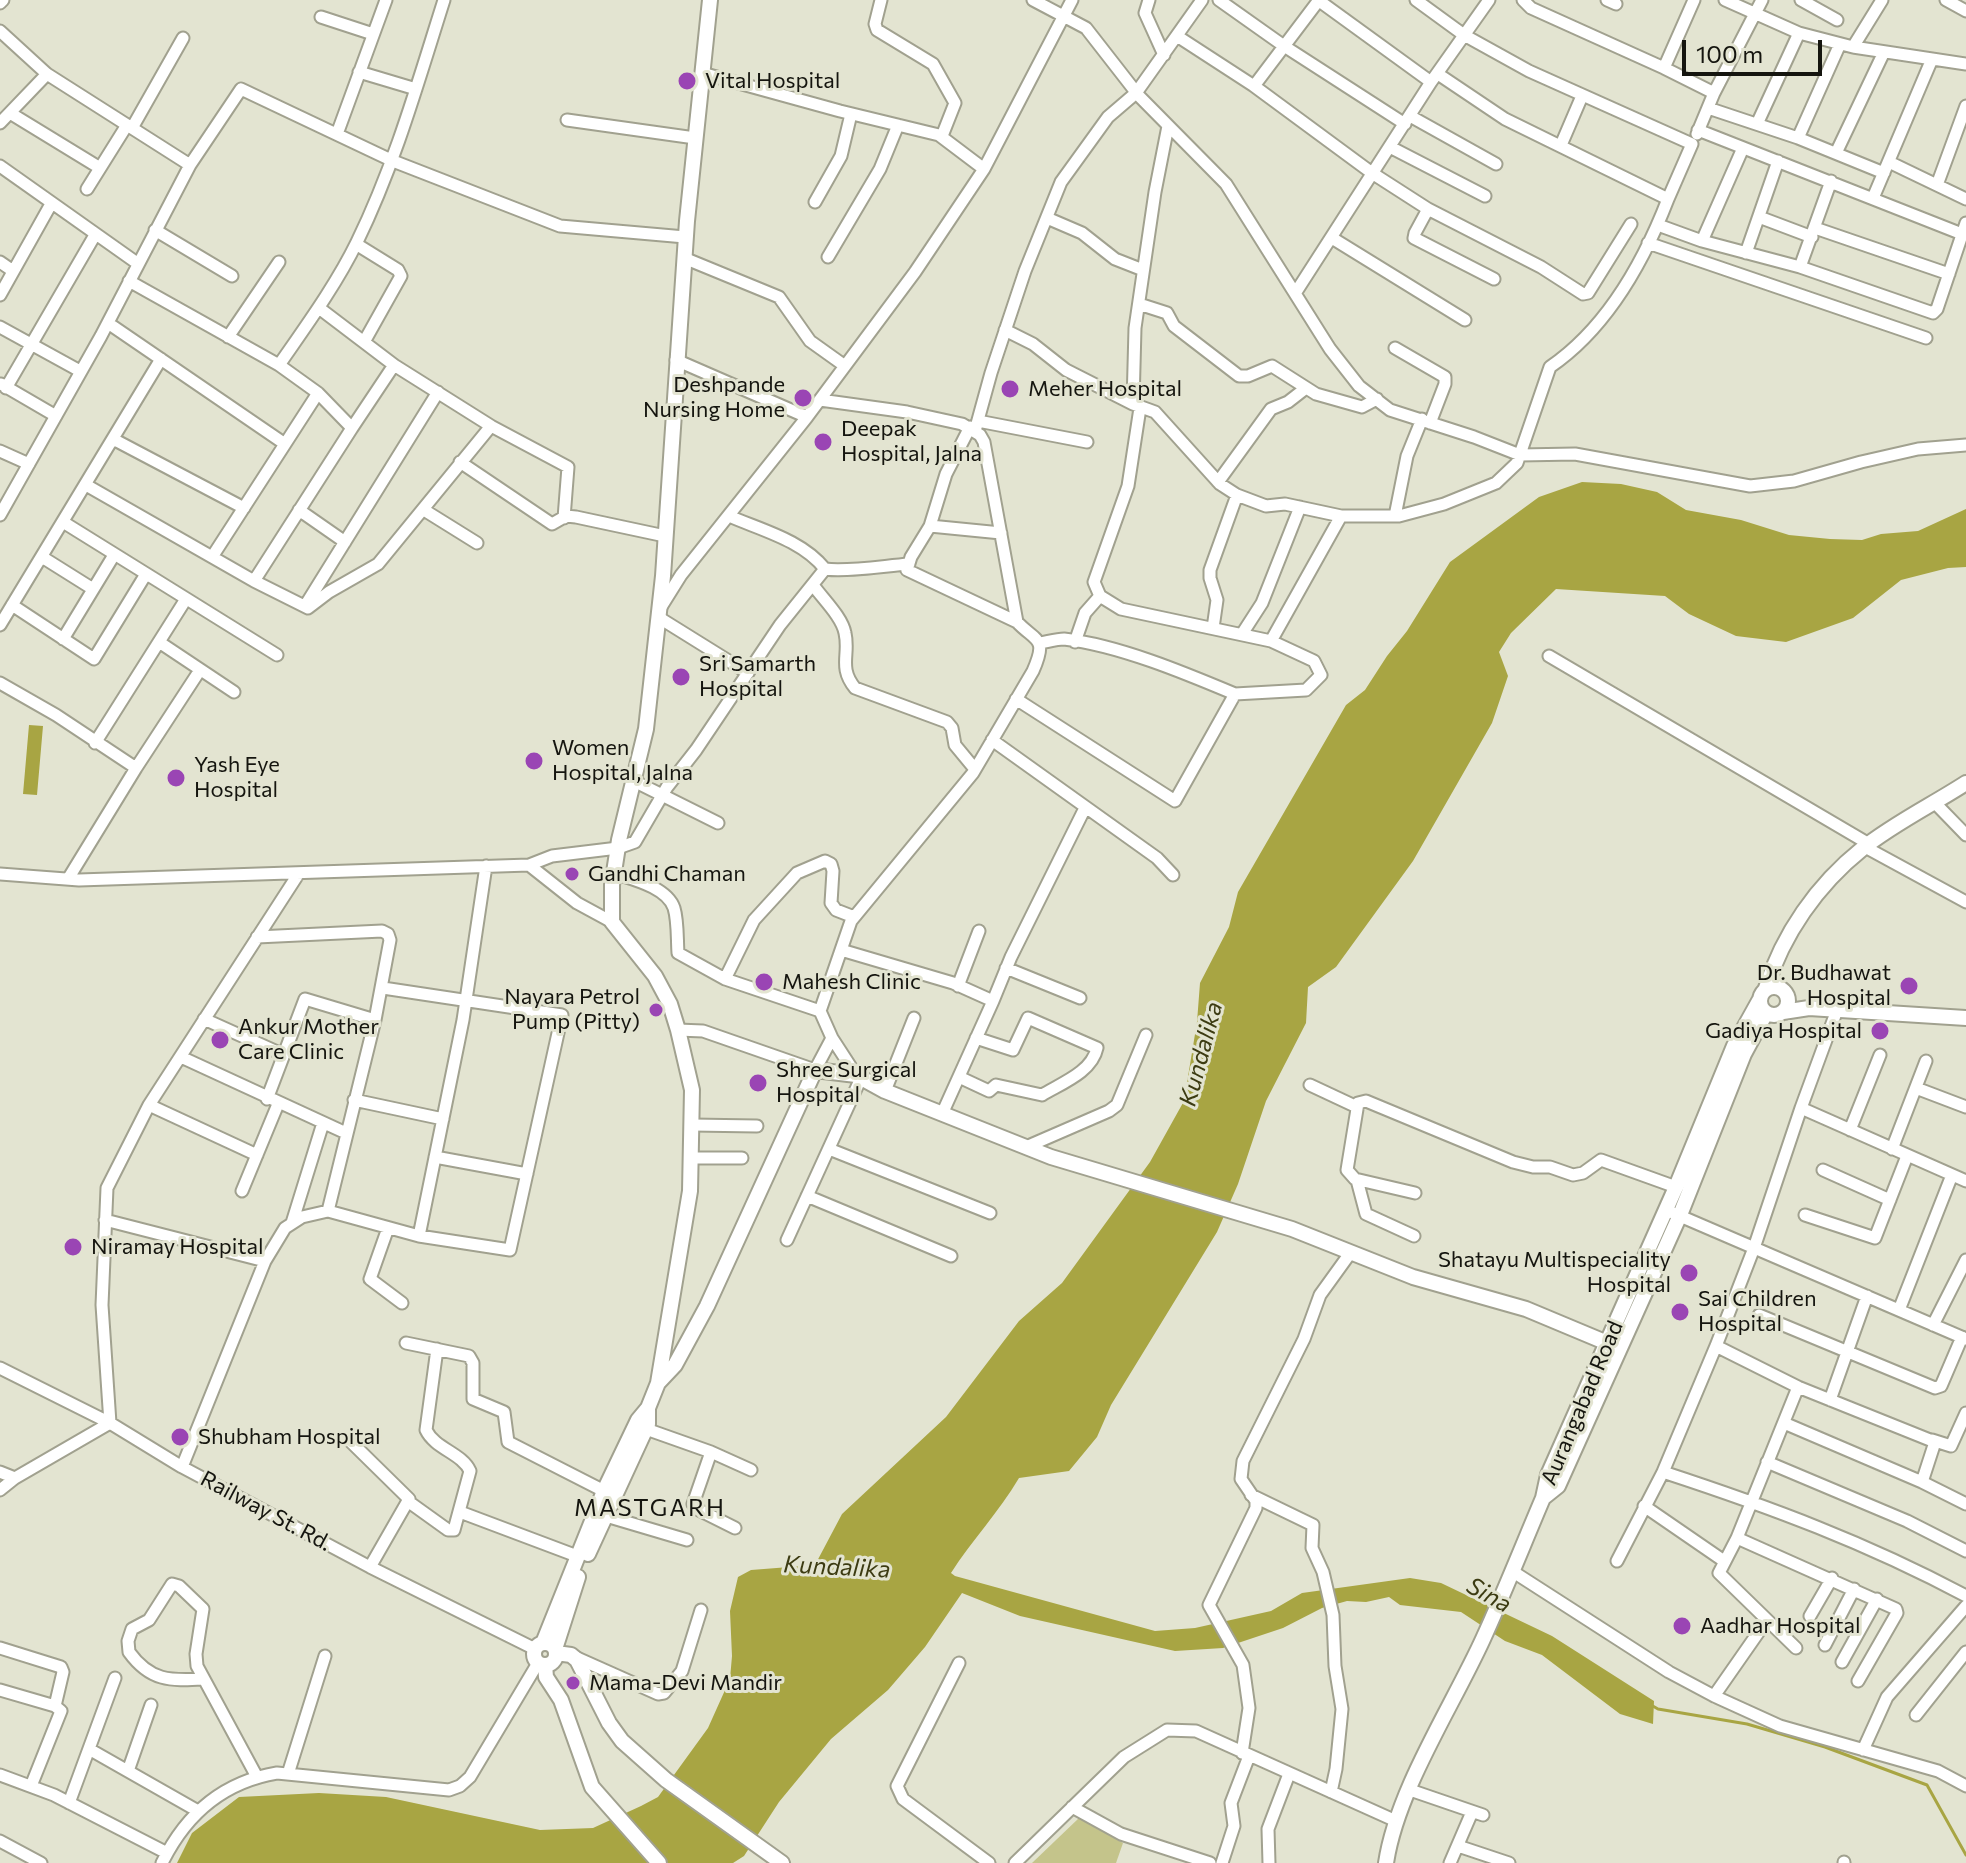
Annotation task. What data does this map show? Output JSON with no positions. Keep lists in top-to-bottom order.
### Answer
{
  "streets": {
    "main road": ["Aurangabad Road"],
    "street": ["Railway St. Rd."]
  },
  "districts": ["MASTGARH"],
  "water": ["Kundalika", "Sina"],
  "places": [
    "Vital Hospital",
    "Meher Hospital",
    "Deshpande Nursing Home",
    "Deepak Hospital, Jalna",
    "Sri Samarth Hospital",
    "Women Hospital, Jalna",
    "Yash Eye Hospital",
    "Gandhi Chaman",
    "Mahesh Clinic",
    "Dr. Budhawat Hospital",
    "Nayara Petrol Pump (Pitty)",
    "Gadiya Hospital",
    "Ankur Mother Care Clinic",
    "Shree Surgical Hospital",
    "Niramay Hospital",
    "Shatayu Multispeciality Hospital",
    "Sai Children Hospital",
    "Shubham Hospital",
    "Aadhar Hospital",
    "Mama-Devi Mandir"
  ],
  "scale_bar": "100 m"
}
